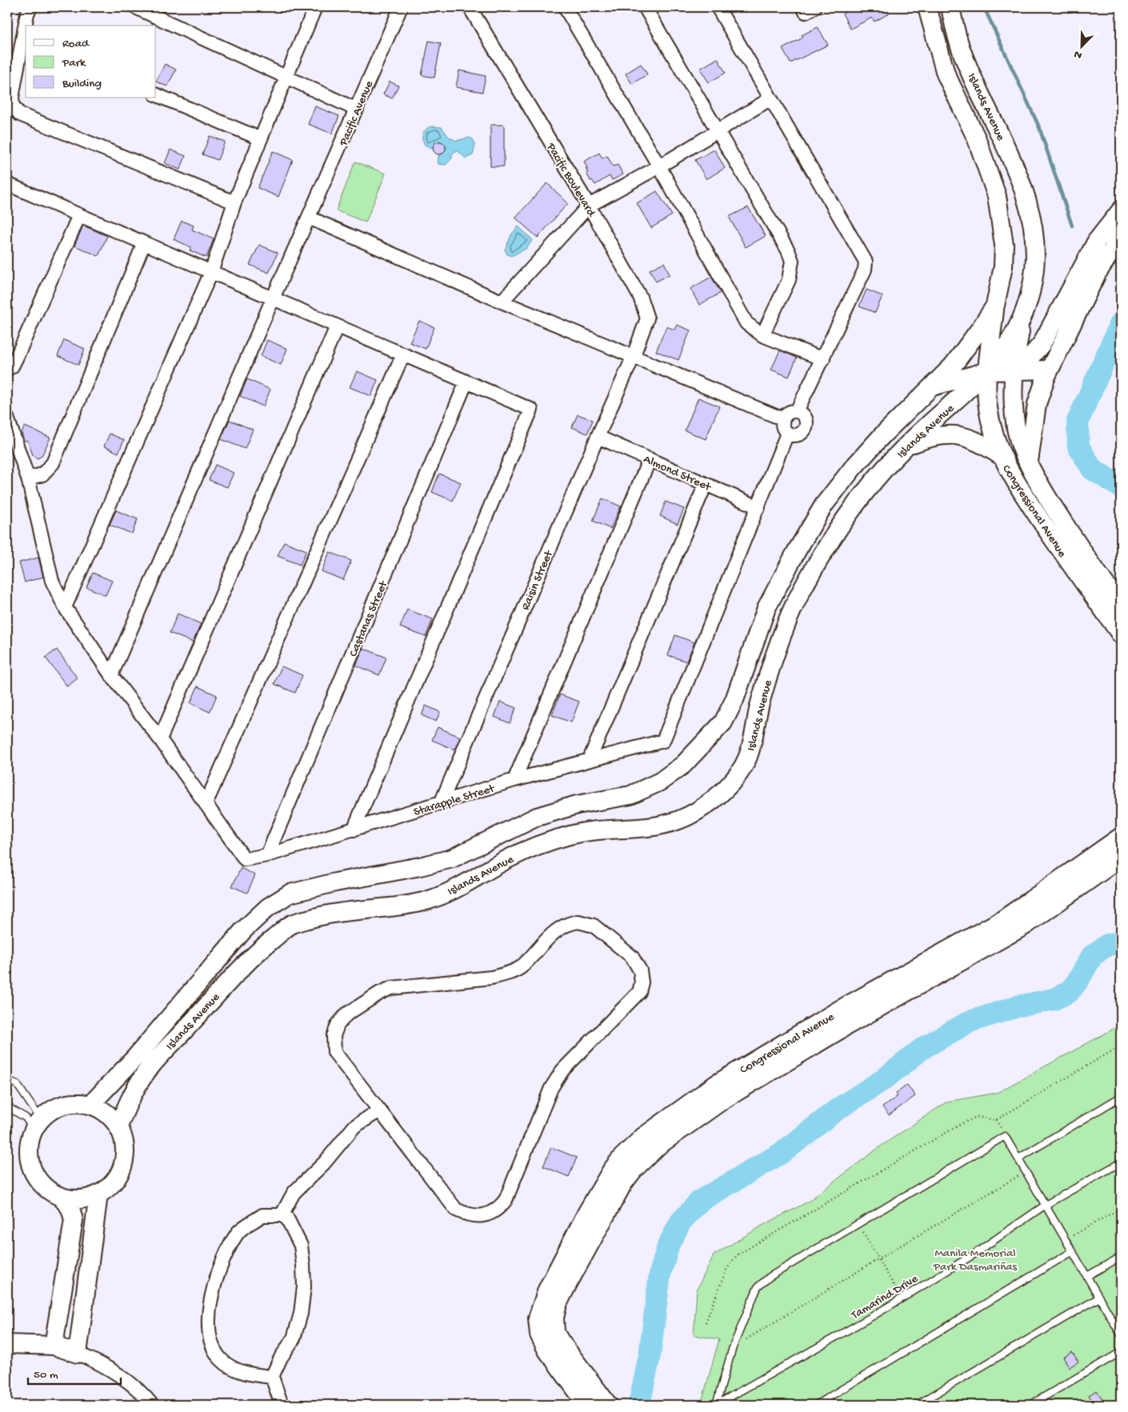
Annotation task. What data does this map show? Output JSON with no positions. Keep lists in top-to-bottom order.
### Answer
{
  "streets": {
    "street": [
      "Islands Avenue",
      "Pacific Avenue",
      "Pacific Boulevard",
      "Almond Street",
      "Congressional Avenue",
      "Raisin Street",
      "Castanas Street",
      "Starapple Street"
    ],
    "lane": ["Tamarind Drive"]
  },
  "crossings": [
    ["Islands Avenue", "Congressional Avenue"],
    ["Pacific Boulevard", "Raisin Street"],
    ["Almond Street", "Raisin Street"],
    ["Almond Street", "Starapple Street"],
    ["Raisin Street", "Starapple Street"],
    ["Castanas Street", "Starapple Street"]
  ],
  "parks": ["Manila Memorial Park Dasmariñas"],
  "legend": ["Road", "Park", "Building"],
  "scale_bar": "50 m",
  "north": "bottom left"
}
